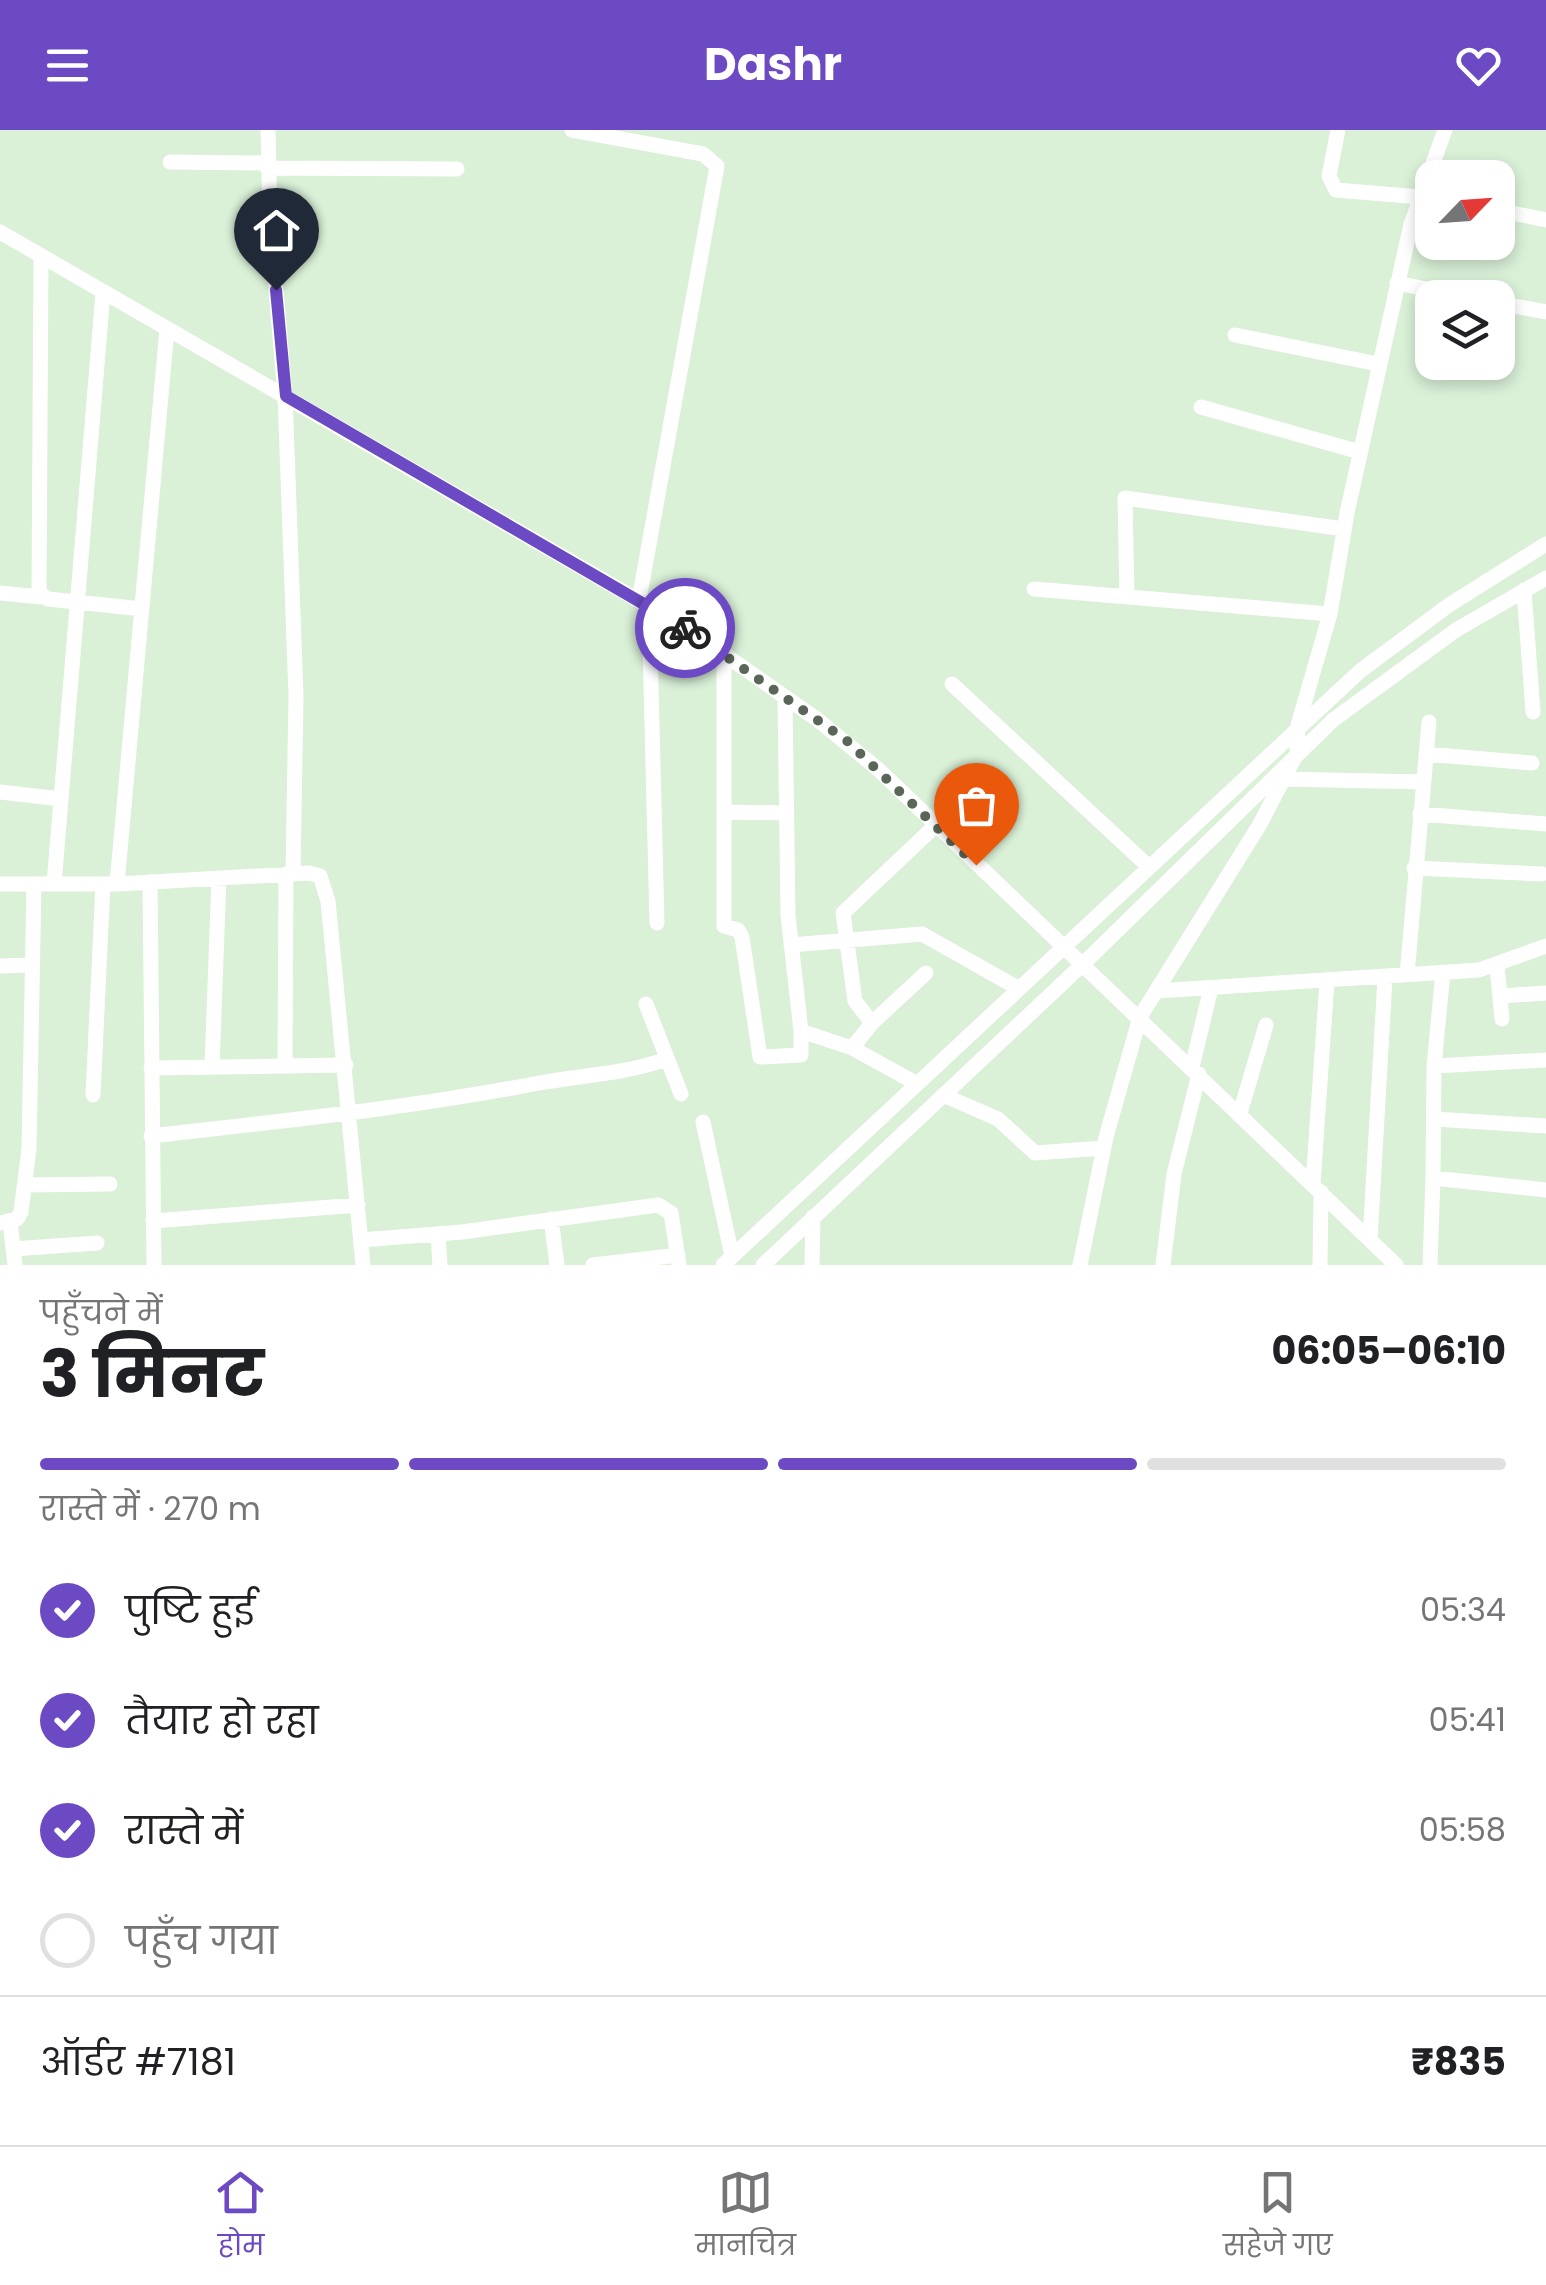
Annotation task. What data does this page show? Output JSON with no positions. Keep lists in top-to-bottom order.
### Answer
{
  "north": "top right",
  "page": {
    "header": "Dashr",
    "heading": ["3 मिनट", "पहुँचने में", "06:05–06:10"],
    "panel": ["ऑर्डर #7181", "₹835"],
    "bar": "रास्ते में · 270 m",
    "list": [
      ["पुष्टि हुई", "05:34"],
      ["तैयार हो रहा", "05:41"],
      ["रास्ते में", "05:58"],
      "पहुँच गया"
    ],
    "tabs": ["होम", "मानचित्र", "सहेजे गए"]
  }
}
